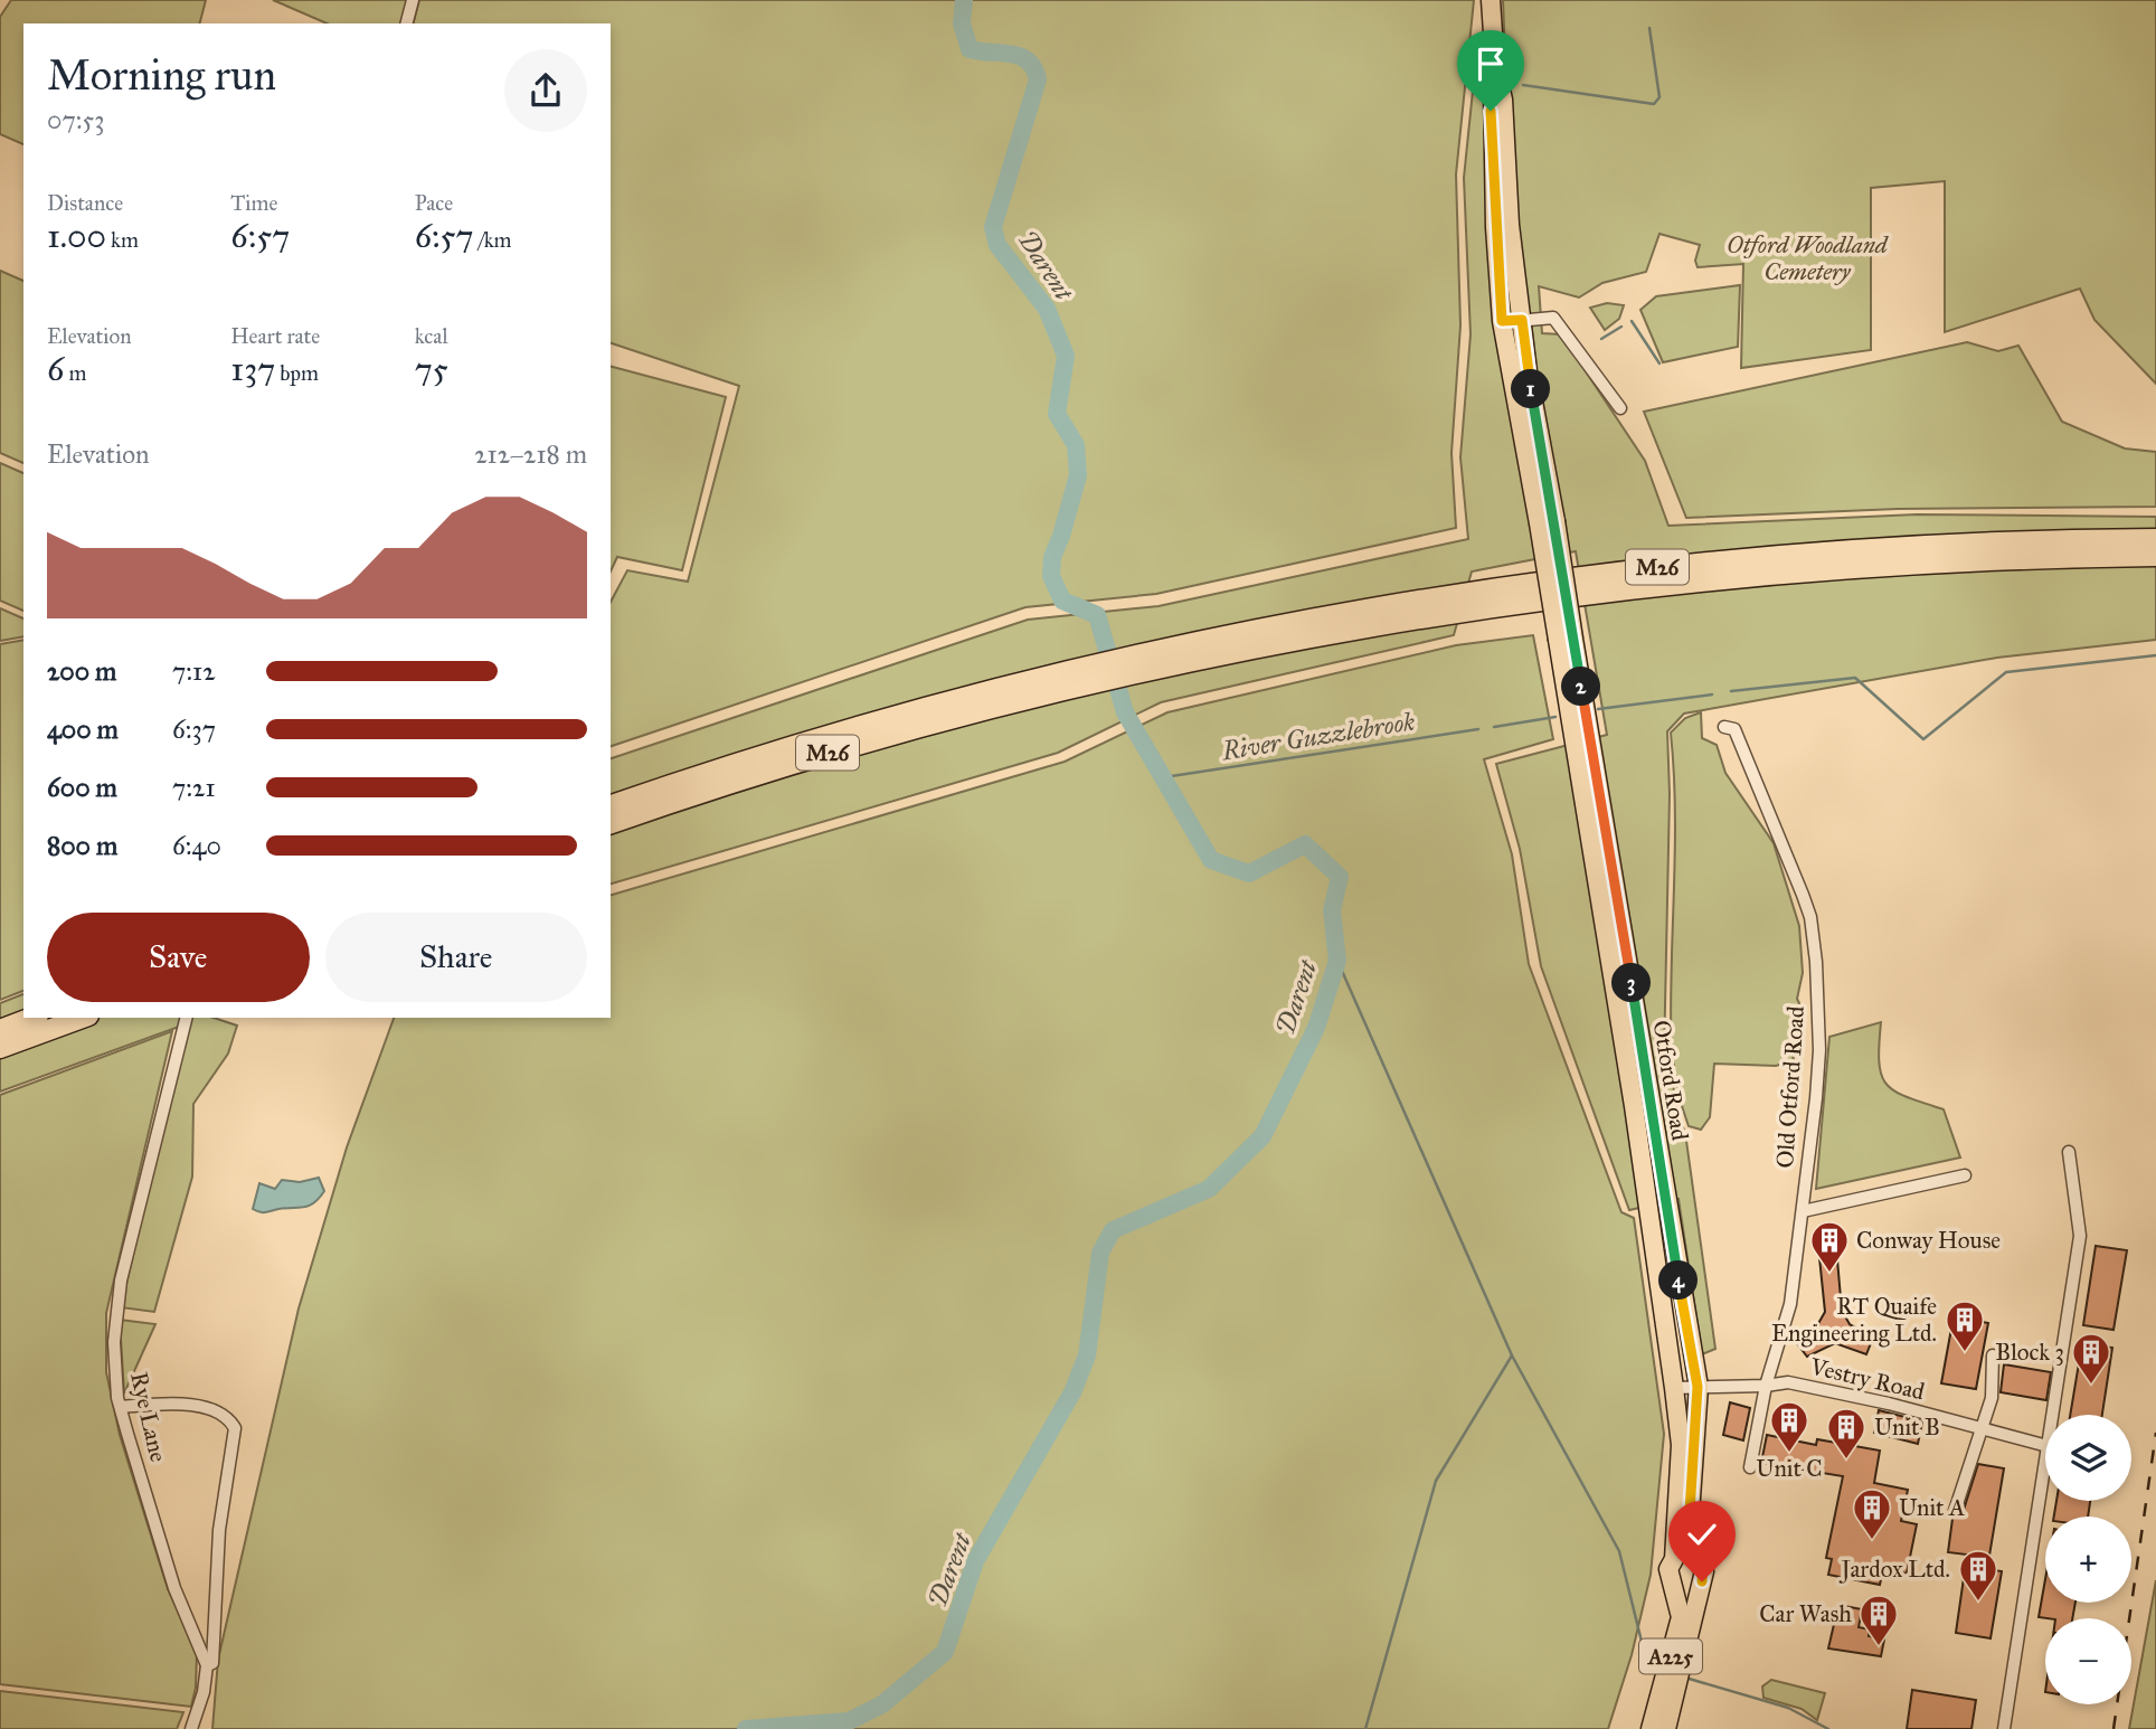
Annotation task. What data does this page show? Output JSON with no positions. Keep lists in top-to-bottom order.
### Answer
{
  "streets": {
    "highway": ["M26"],
    "main road": ["Otford Road", "A225"],
    "street": ["Old Otford Road", "Vestry Road", "Rye Lane"]
  },
  "crossings": [
    ["Otford Road", "Vestry Road"],
    ["Otford Road", "A225"],
    ["Old Otford Road", "Vestry Road"]
  ],
  "water": ["Darent", "River Guzzlebrook"],
  "parks": ["Otford Woodland Cemetery"],
  "places": {
    "building": [
      "Conway House",
      "RT Quaife Engineering Ltd.",
      "Block 3",
      "Unit C",
      "Unit B",
      "Unit A",
      "Jardox Ltd.",
      "Car Wash"
    ]
  },
  "page": {
    "heading": ["Morning run", "07:53"],
    "stats": [
      ["Distance", "1.00 km"],
      ["Time", "6:57"],
      ["Pace", "6:57 /km"],
      ["Elevation", "6 m"],
      ["Heart rate", "137 bpm"],
      ["kcal", "75"]
    ],
    "pins": [
      "1",
      "2",
      "3",
      "4"
    ],
    "chart": ["Elevation", "212–218 m"],
    "list": [
      {
        "name": "200 m",
        "note": "7:12"
      },
      {
        "name": "400 m",
        "note": "6:37"
      },
      {
        "name": "600 m",
        "note": "7:21"
      },
      {
        "name": "800 m",
        "note": "6:40"
      }
    ],
    "buttons": ["Save", "Share"],
    "map_buttons": ["+", "−"]
  }
}
